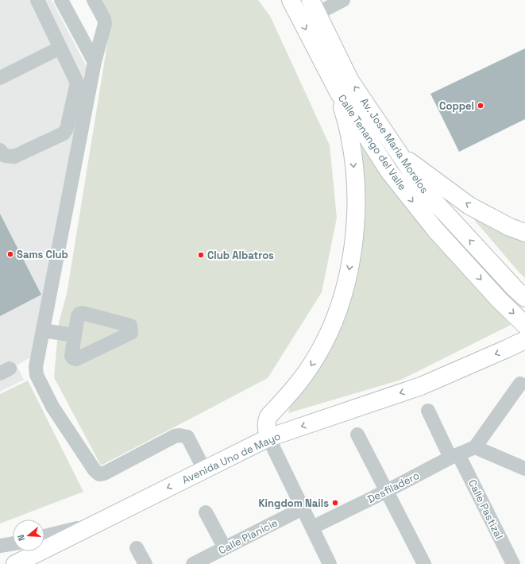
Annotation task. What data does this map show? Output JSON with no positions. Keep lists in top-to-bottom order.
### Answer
{
  "streets": {
    "main road": ["Calle Tenango del Valle", "Av. Jose Maria Morelos", "Avenida Uno de Mayo"],
    "street": ["Desfiladero", "Calle Pastizal", "Calle Planicie"]
  },
  "crossings": [
    ["Desfiladero", "Calle Pastizal"]
  ],
  "one_way": ["Avenida Uno de Mayo"],
  "places": [
    "Coppel",
    "Sams Club",
    "Club Albatros",
    "Kingdom Nails"
  ],
  "north": "left"
}
